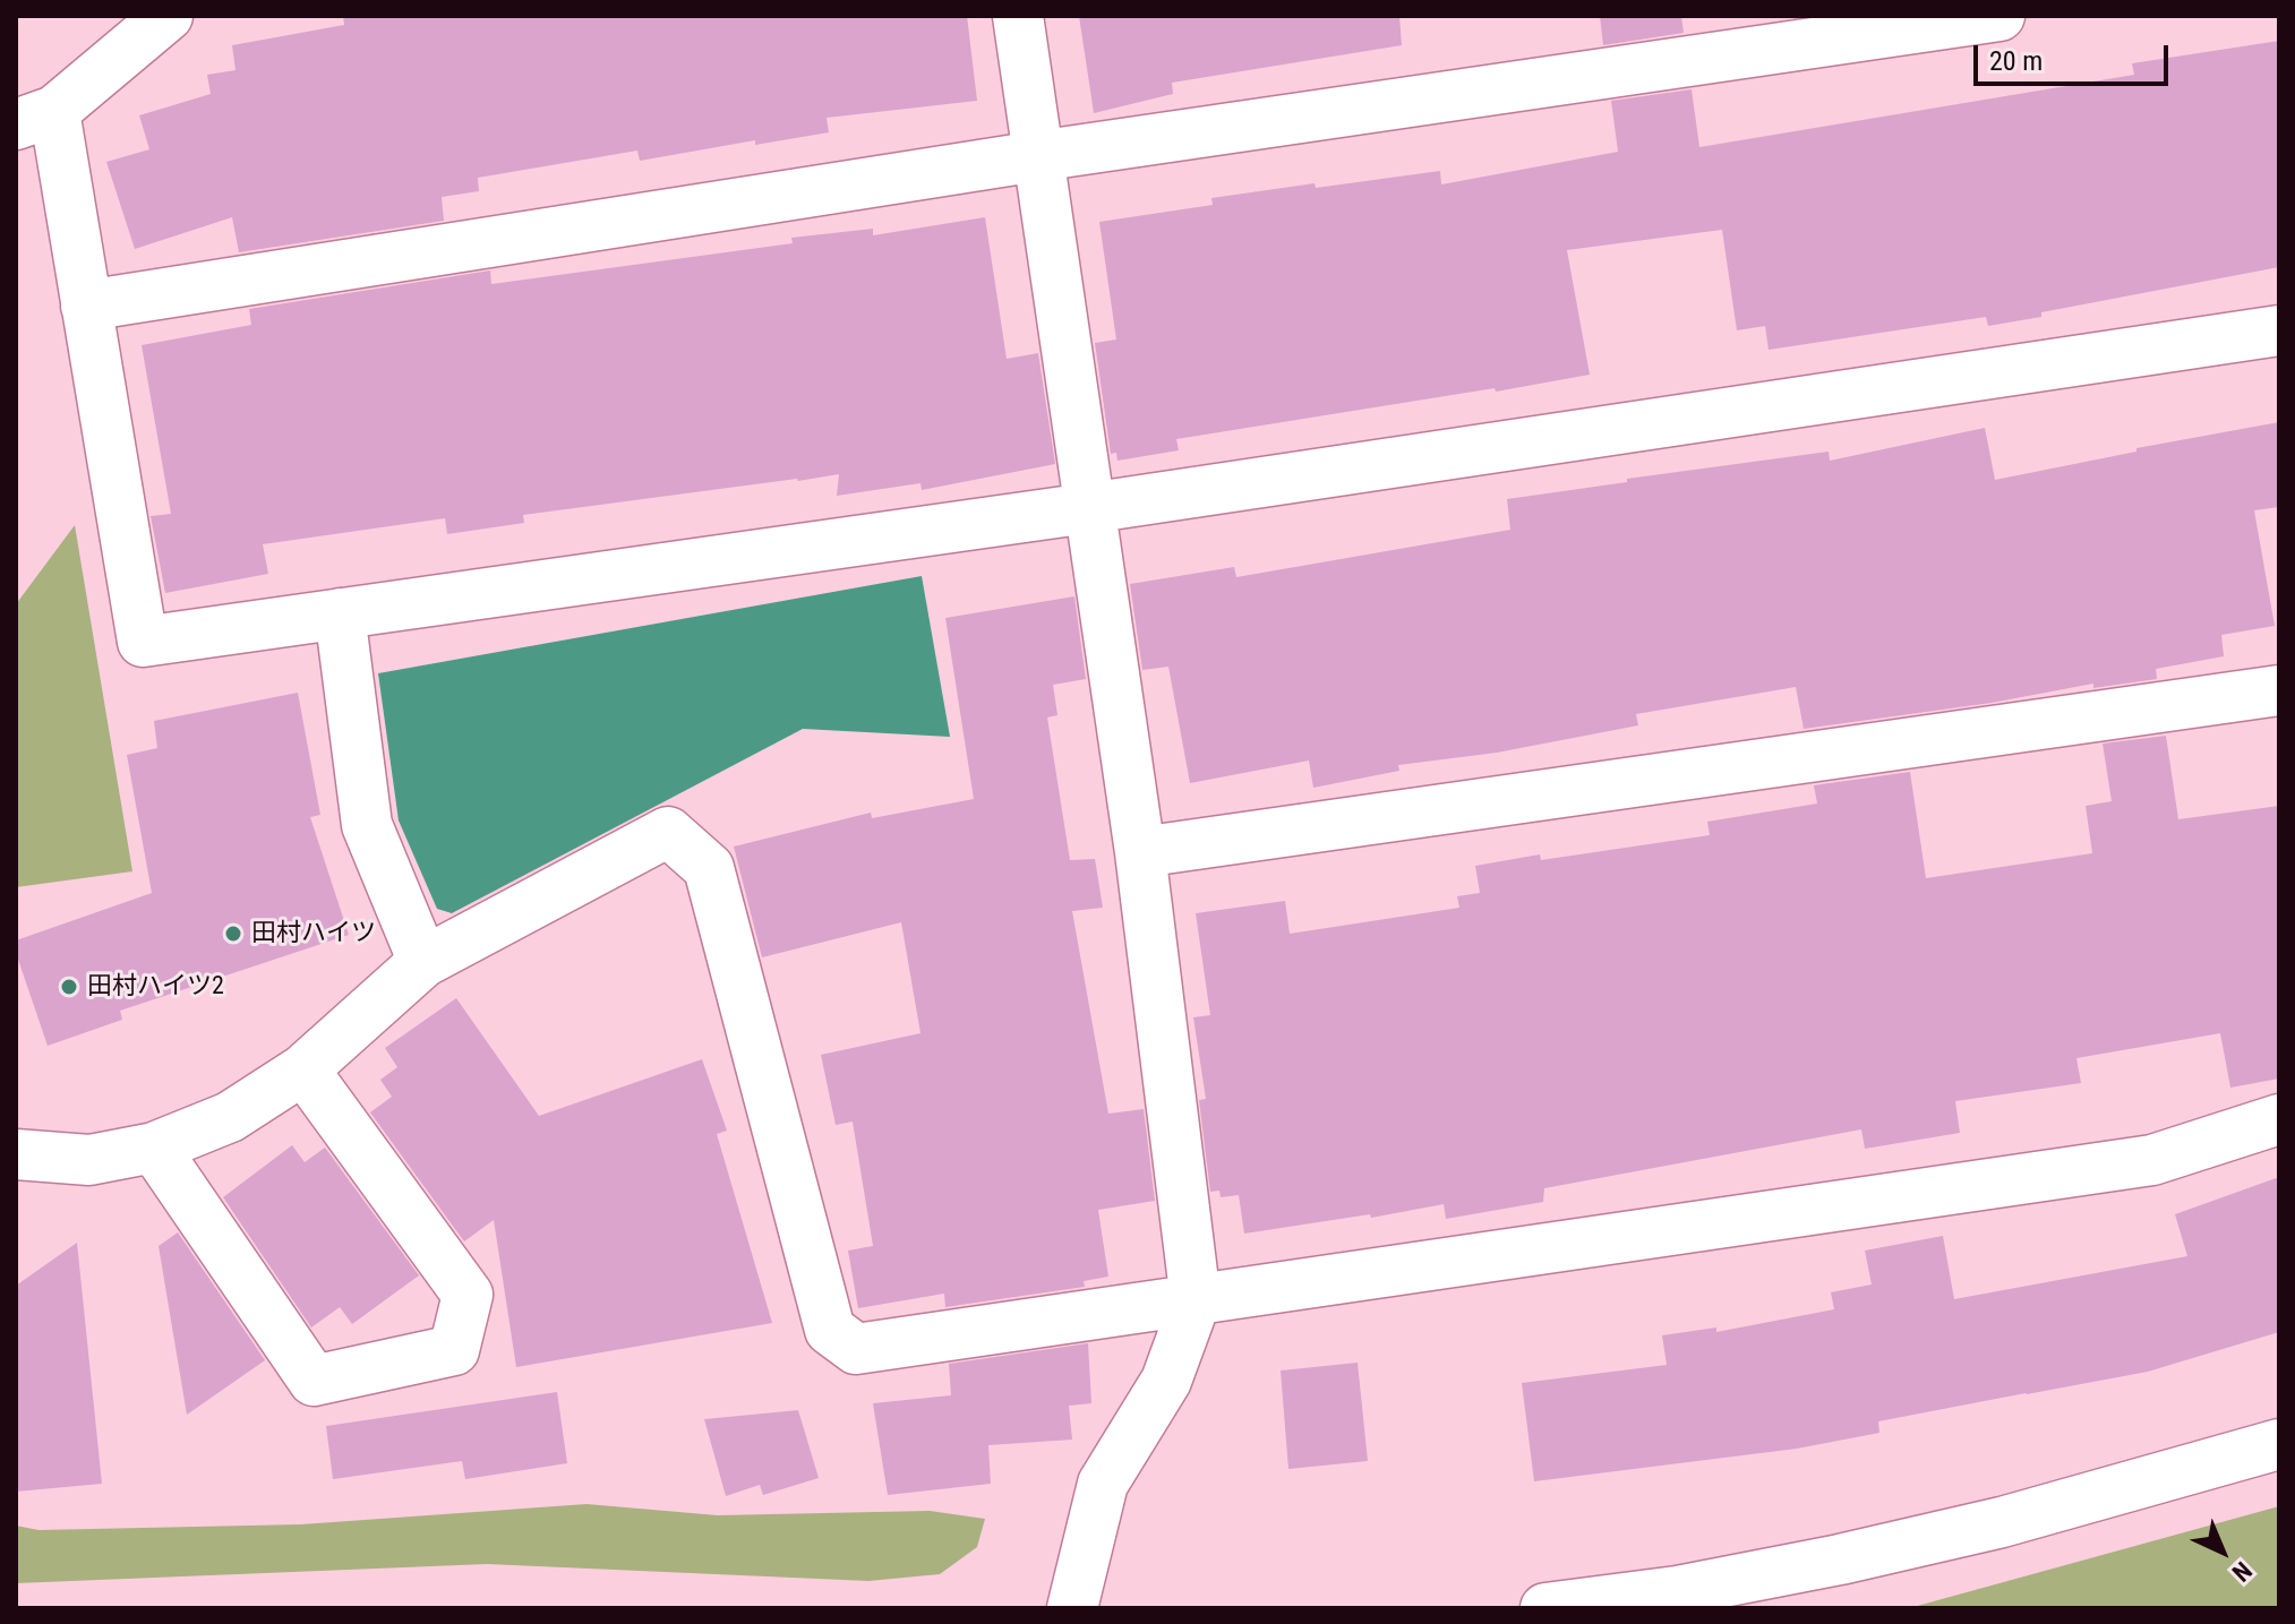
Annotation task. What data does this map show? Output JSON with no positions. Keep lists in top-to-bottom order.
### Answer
{
  "places": ["田村ハイツ", "田村ハイツ2"],
  "scale_bar": "20 m",
  "north": "bottom right"
}
